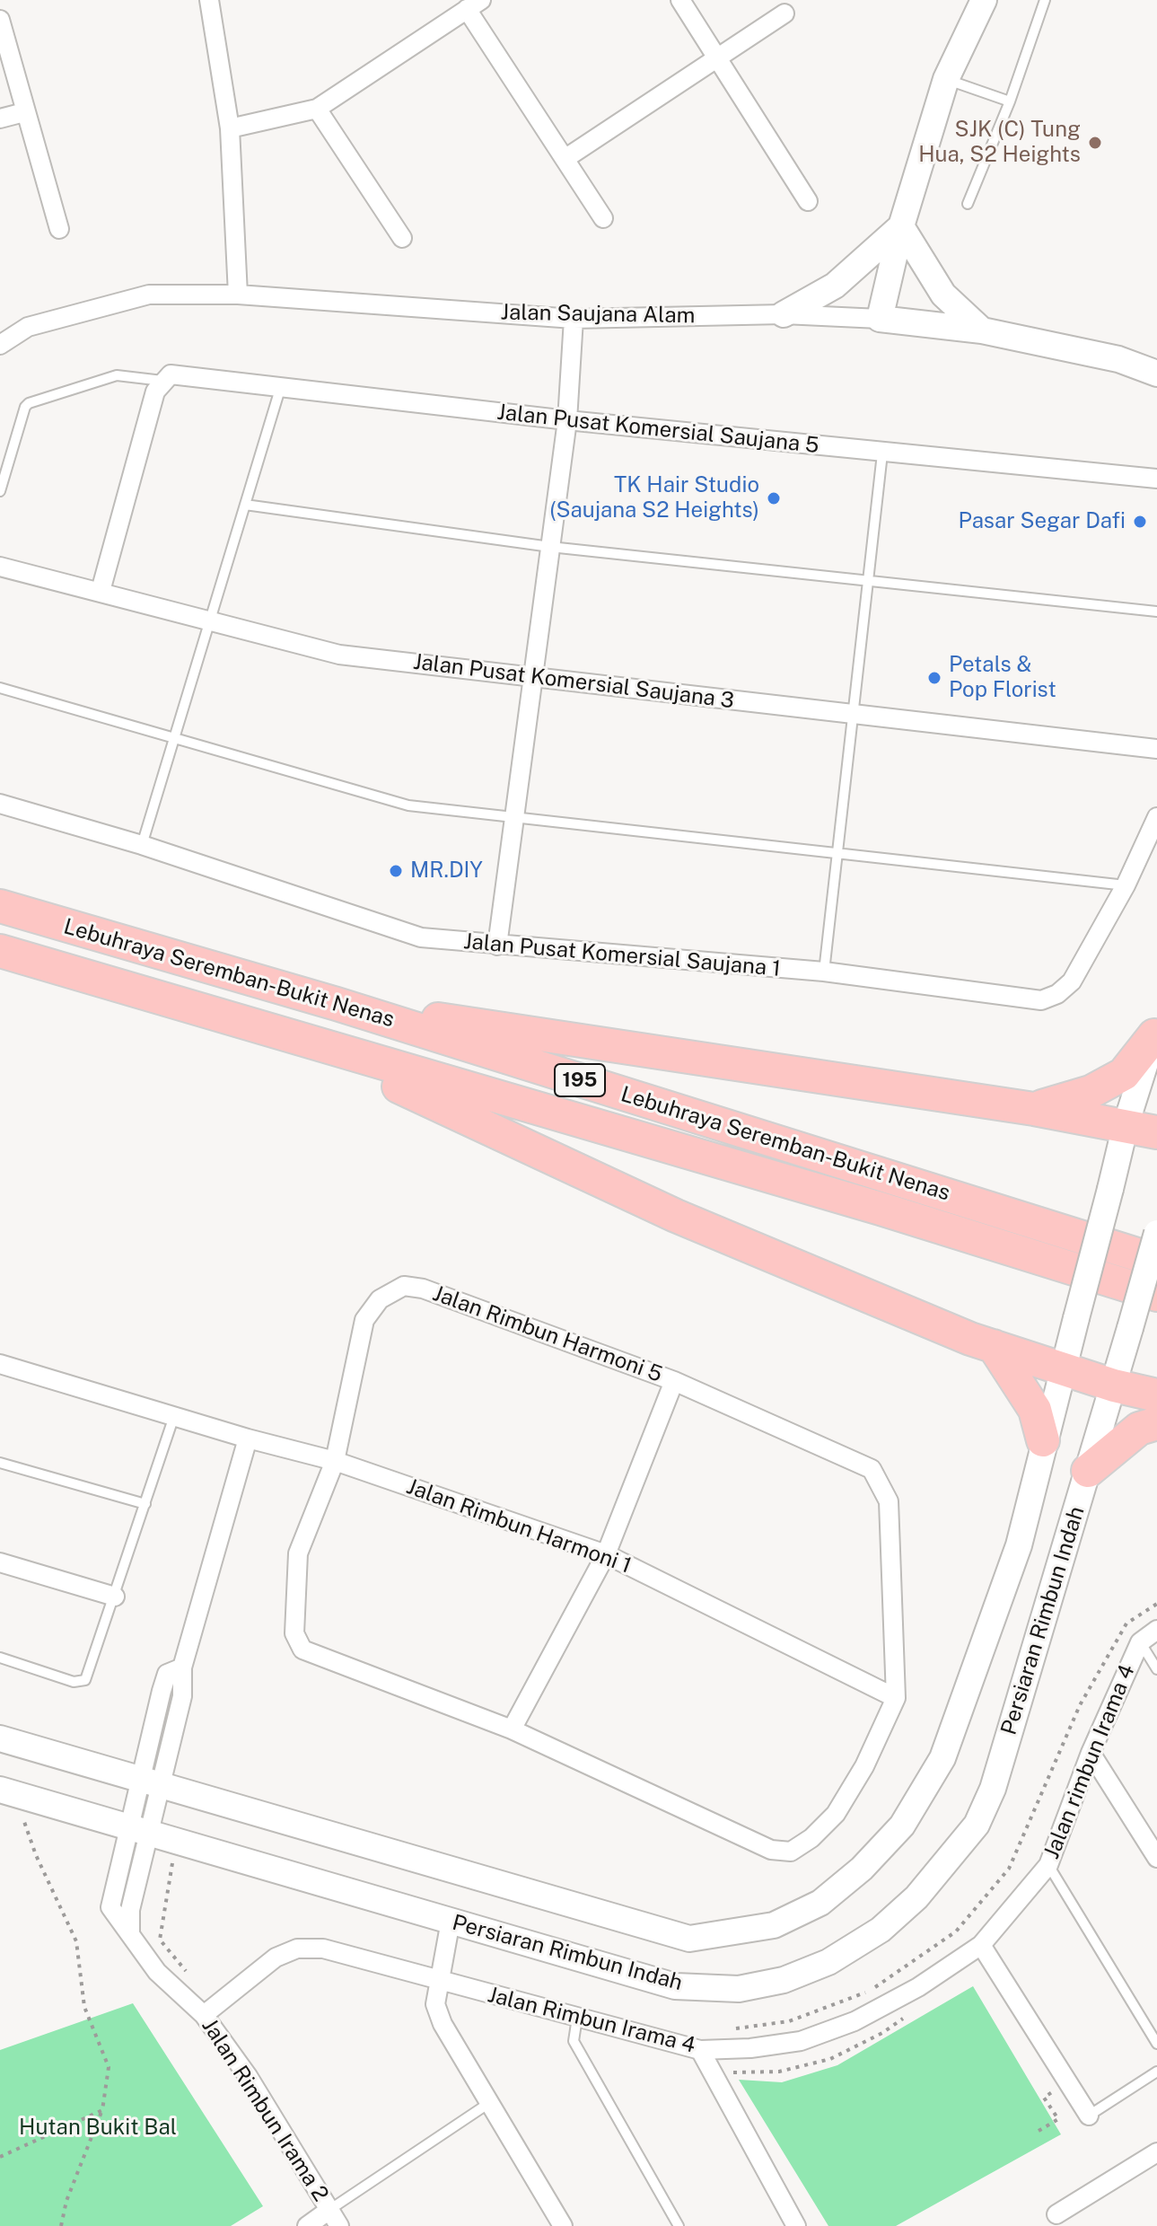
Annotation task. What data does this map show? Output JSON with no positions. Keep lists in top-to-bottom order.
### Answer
{
  "streets": {
    "highway": ["Lebuhraya Seremban-Bukit Nenas", "195"],
    "street": [
      "Jalan Saujana Alam",
      "Jalan Pusat Komersial Saujana 5",
      "Jalan Pusat Komersial Saujana 3",
      "Jalan Pusat Komersial Saujana 1",
      "Jalan Rimbun Harmoni 5",
      "Jalan Rimbun Harmoni 1",
      "Persiaran Rimbun Indah",
      "Jalan rimbun Irama 4",
      "Jalan Rimbun Irama 4",
      "Jalan Rimbun Irama 2"
    ]
  },
  "crossings": [
    ["Jalan Rimbun Harmoni 5", "Jalan Rimbun Harmoni 1"],
    ["Jalan Rimbun Harmoni 1", "Jalan Rimbun Irama 2"],
    ["Persiaran Rimbun Indah", "Jalan Rimbun Irama 2"],
    ["Jalan rimbun Irama 4", "Jalan Rimbun Irama 4"],
    ["Jalan Rimbun Irama 4", "Jalan Rimbun Irama 2"]
  ],
  "parks": ["Hutan Bukit Bal"],
  "places": [
    "SJK (C) Tung Hua, S2 Heights",
    "TK Hair Studio (Saujana S2 Heights)",
    "Pasar Segar Dafi",
    "Petals & Pop Florist",
    "MR.DIY"
  ]
}
